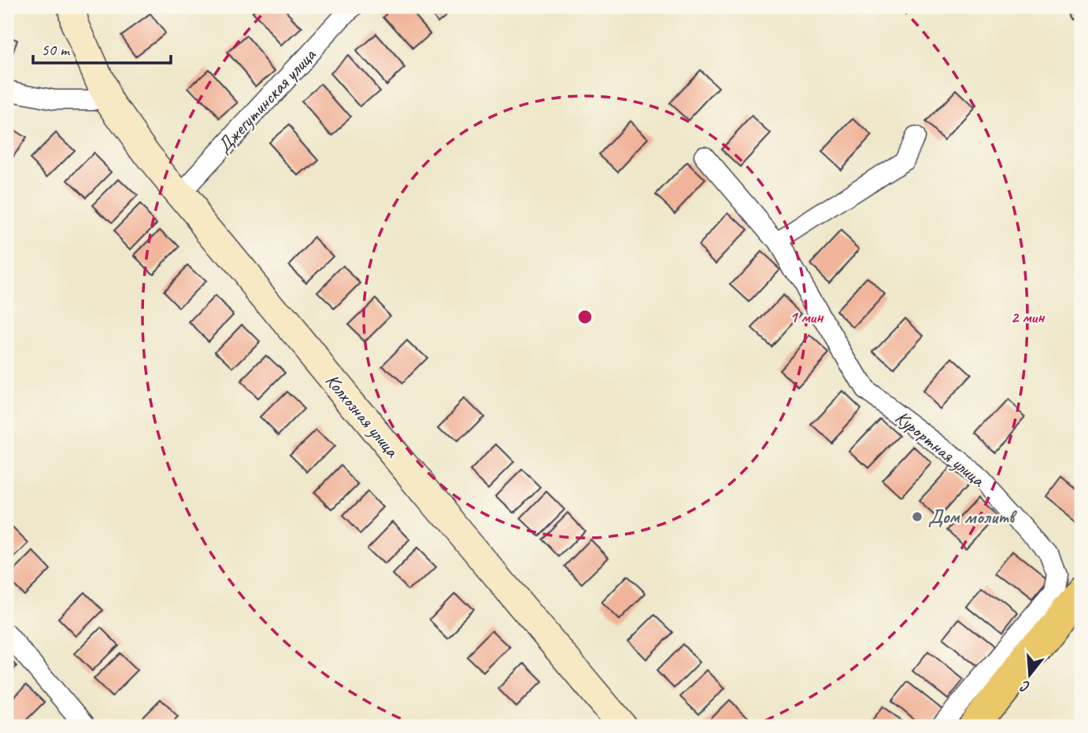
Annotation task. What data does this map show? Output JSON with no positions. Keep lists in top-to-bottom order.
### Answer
{
  "streets": {
    "main road": ["Колхозная улица"],
    "street": ["Джегутинская улица", "Курортная улица"]
  },
  "crossings": [
    ["Джегутинская улица", "Колхозная улица"]
  ],
  "places": ["Дом молитв"],
  "scale_bar": "50 m",
  "north": "bottom",
  "rings": ["1 мин", "2 мин"]
}
